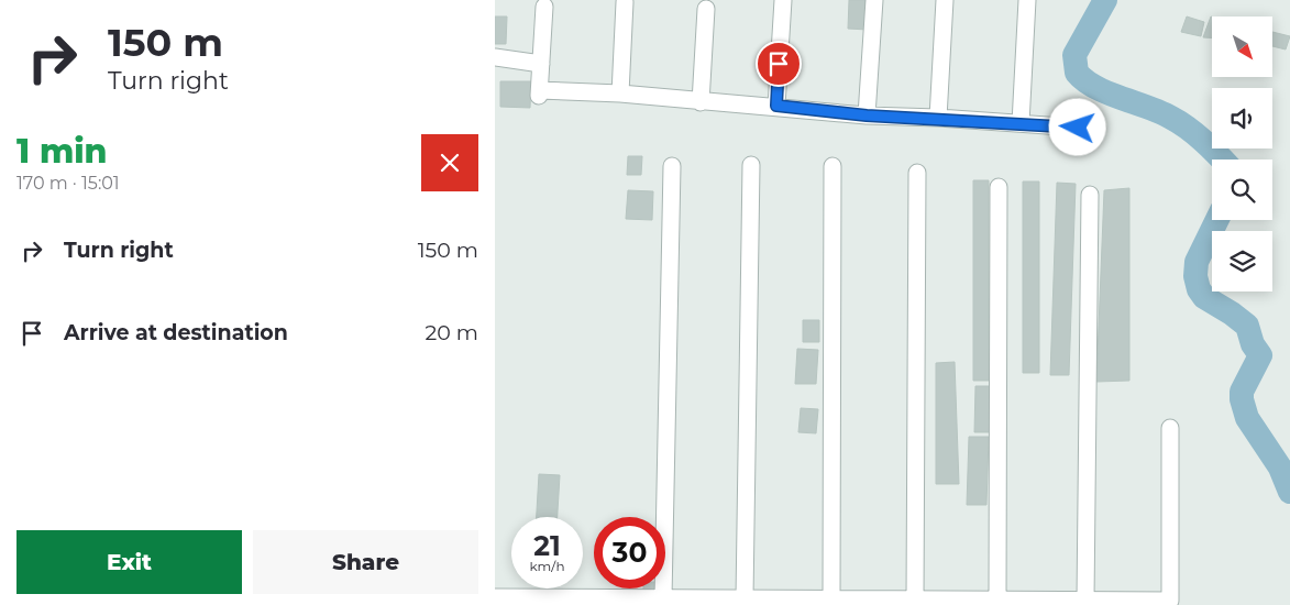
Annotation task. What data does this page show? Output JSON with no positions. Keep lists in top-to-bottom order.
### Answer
{
  "north": "bottom right",
  "page": {
    "turn": ["150 m", "Turn right"],
    "heading": ["1 min", "170 m · 15:01"],
    "list": [
      {
        "name": "Turn right",
        "value": "150 m"
      },
      {
        "name": "Arrive at destination",
        "value": "20 m"
      }
    ],
    "speed": "21 km/h",
    "limit": "30",
    "buttons": ["Exit", "Share"]
  }
}
